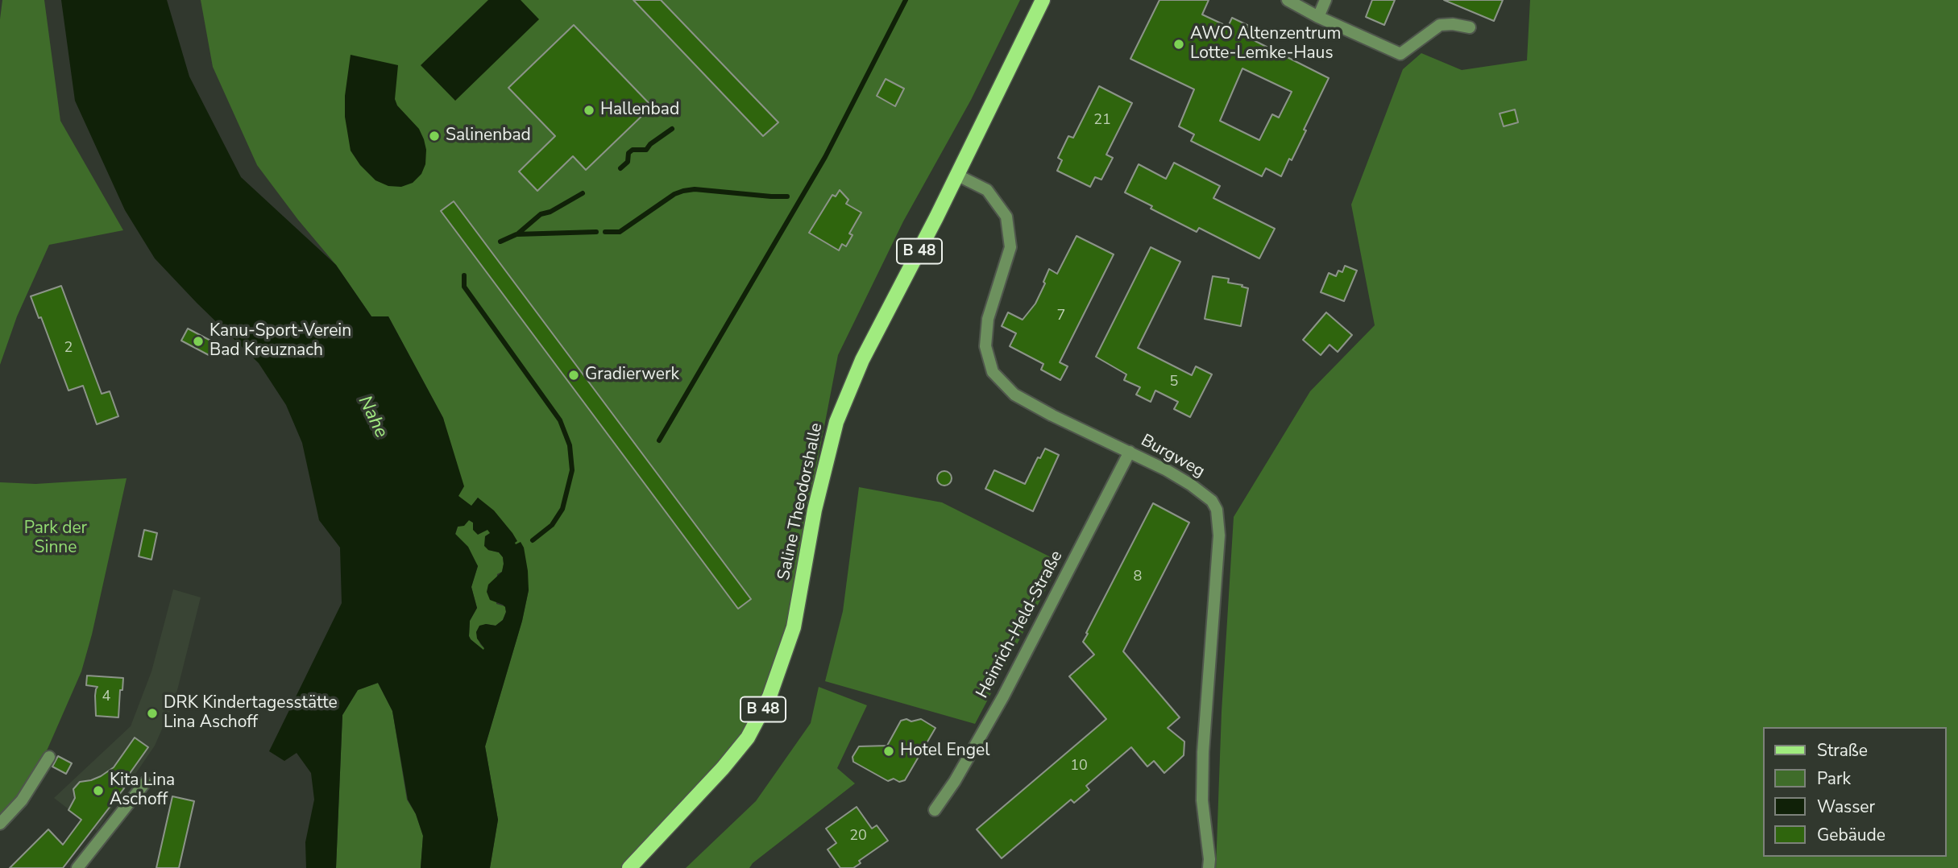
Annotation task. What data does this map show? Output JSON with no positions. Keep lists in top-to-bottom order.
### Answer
{
  "streets": {
    "main road": ["B 48", "Saline Theodorshalle"],
    "street": ["Burgweg", "Heinrich-Held-Straße"]
  },
  "crossings": [
    ["Burgweg", "Saline Theodorshalle"],
    ["Burgweg", "Heinrich-Held-Straße"]
  ],
  "water": ["Nahe"],
  "parks": ["Park der Sinne"],
  "places": [
    "AWO Altenzentrum Lotte-Lemke-Haus",
    "Hallenbad",
    "Salinenbad",
    "Kanu-Sport-Verein Bad Kreuznach",
    "Gradierwerk",
    "DRK Kindertagesstätte Lina Aschoff",
    "Hotel Engel",
    "Kita Lina Aschoff"
  ],
  "house_numbers": [
    "21",
    "7",
    "2",
    "5",
    "8",
    "4",
    "10",
    "20"
  ],
  "legend": [
    "Straße",
    "Park",
    "Wasser",
    "Gebäude"
  ]
}
